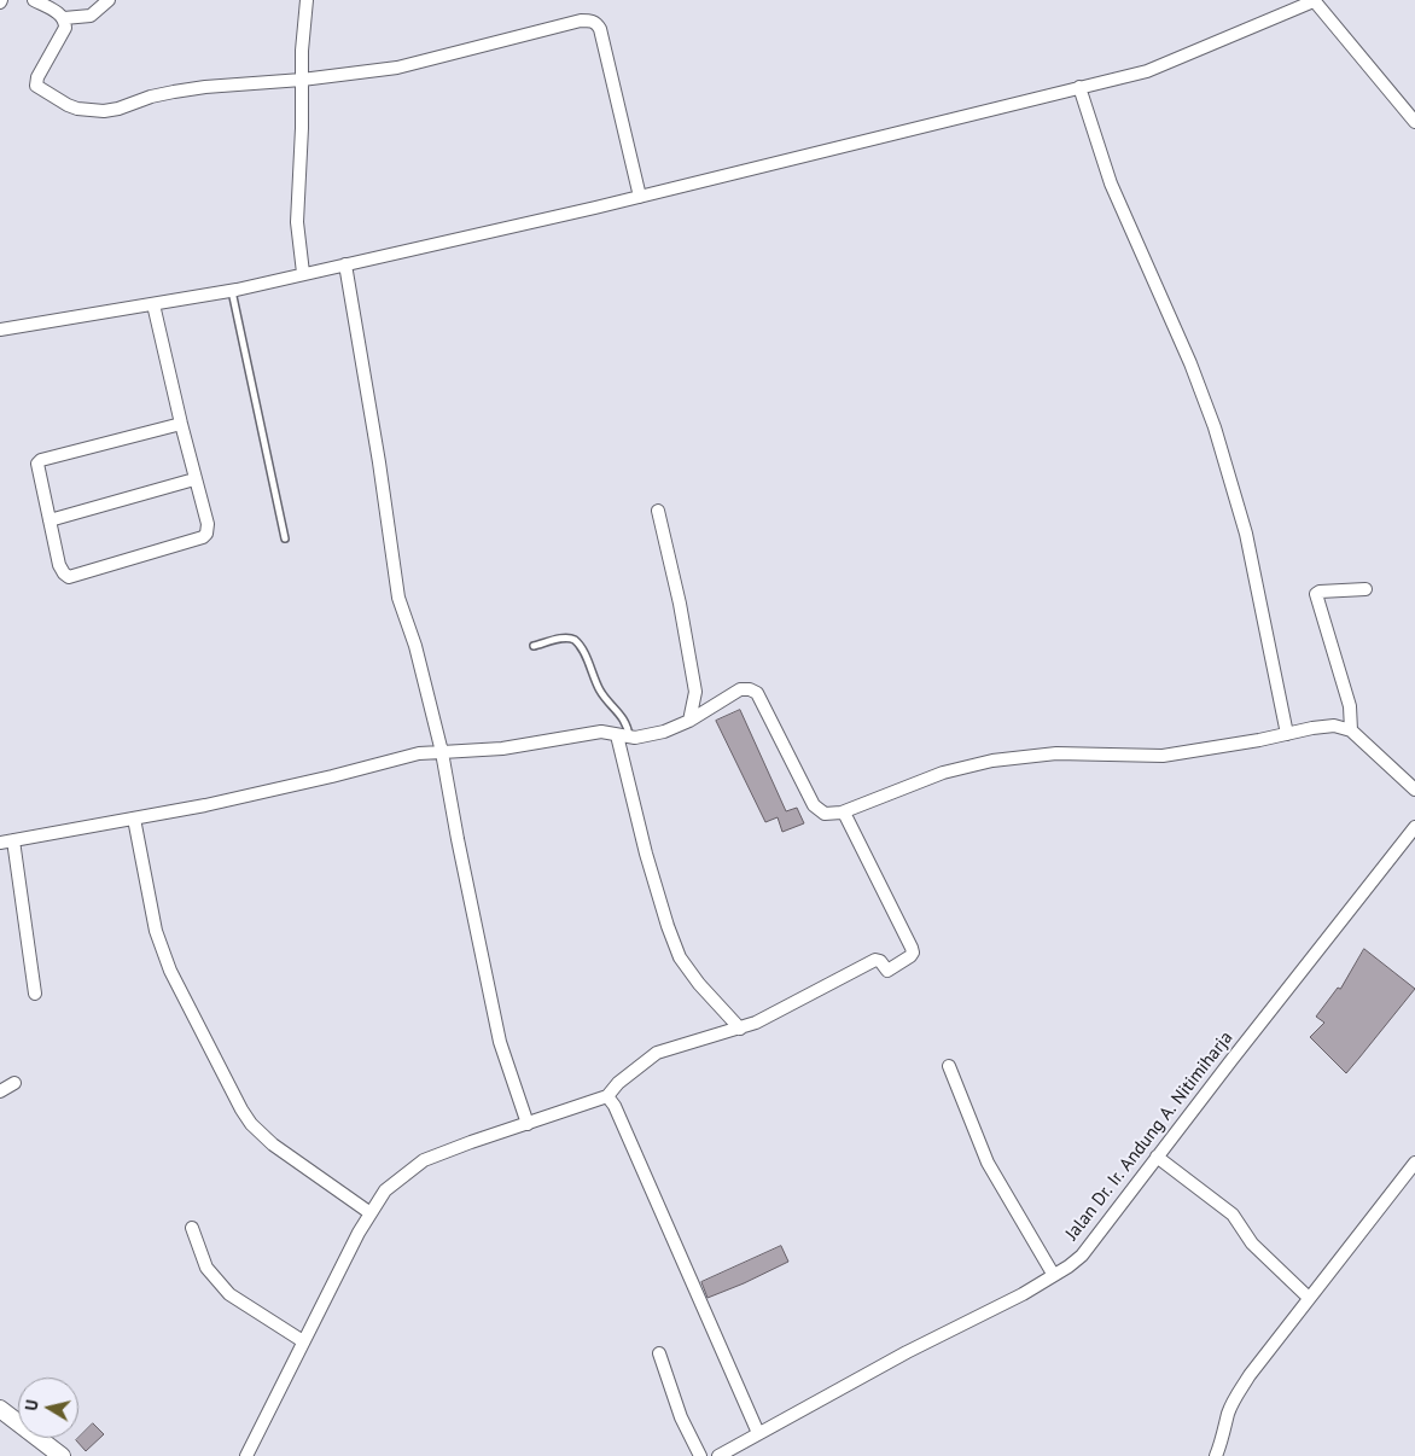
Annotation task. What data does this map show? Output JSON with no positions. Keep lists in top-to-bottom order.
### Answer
{
  "streets": {
    "street": ["Jalan Dr. Ir. Andung A. Nitimiharja"]
  },
  "north": "left"
}
